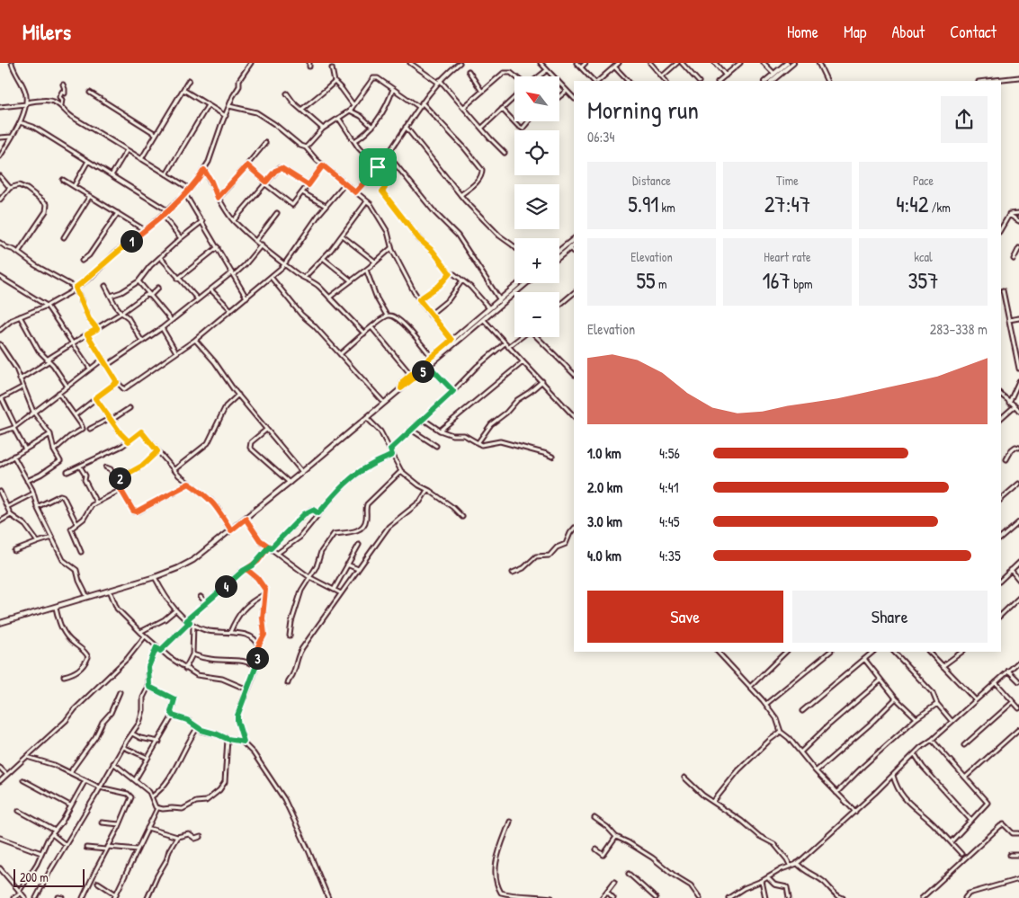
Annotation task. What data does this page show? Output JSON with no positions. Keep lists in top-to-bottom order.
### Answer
{
  "scale_bar": "200 m",
  "north": "top left",
  "page": {
    "header": "Milers",
    "nav": [
      "Home",
      "Map",
      "About",
      "Contact"
    ],
    "map_buttons": ["+", "−"],
    "heading": ["Morning run", "06:34"],
    "stats": [
      ["Distance", "5.91 km"],
      ["Time", "27:47"],
      ["Pace", "4:42 /km"],
      ["Elevation", "55 m"],
      ["Heart rate", "167 bpm"],
      ["kcal", "357"]
    ],
    "pins": [
      "1",
      "5",
      "2",
      "4",
      "3"
    ],
    "chart": ["Elevation", "283–338 m"],
    "list": [
      {
        "name": "1.0 km",
        "note": "4:56"
      },
      {
        "name": "2.0 km",
        "note": "4:41"
      },
      {
        "name": "3.0 km",
        "note": "4:45"
      },
      {
        "name": "4.0 km",
        "note": "4:35"
      }
    ],
    "buttons": ["Save", "Share"],
    "scale": "200 m"
  }
}
